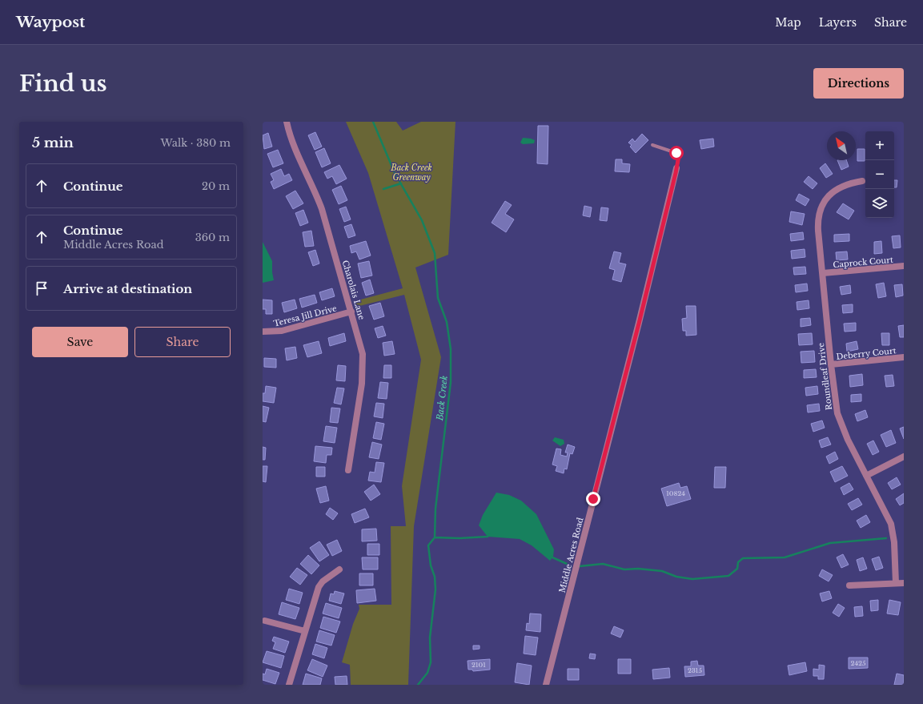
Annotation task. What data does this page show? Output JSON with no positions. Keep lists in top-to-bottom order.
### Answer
{
  "streets": {
    "street": [
      "Caprock Court",
      "Charolais Lane",
      "Teresa Jill Drive",
      "Deberry Court",
      "Roundleaf Drive",
      "Middle Acres Road"
    ]
  },
  "crossings": [
    ["Caprock Court", "Roundleaf Drive"],
    ["Charolais Lane", "Teresa Jill Drive"],
    ["Deberry Court", "Roundleaf Drive"]
  ],
  "water": ["Back Creek"],
  "parks": ["Back Creek Greenway"],
  "house_numbers": [
    "10824",
    "2425",
    "2101",
    "2315"
  ],
  "north": "top left",
  "page": {
    "header": "Waypost",
    "nav": ["Map", "Layers", "Share"],
    "buttons": [
      "Directions",
      ["Save", "Share"]
    ],
    "title": "Find us",
    "heading": ["5 min", "Walk · 380 m"],
    "map_buttons": ["+", "−"],
    "list": [
      ["Continue", "20 m"],
      ["Continue", "Middle Acres Road", "360 m"],
      "Arrive at destination"
    ]
  }
}
